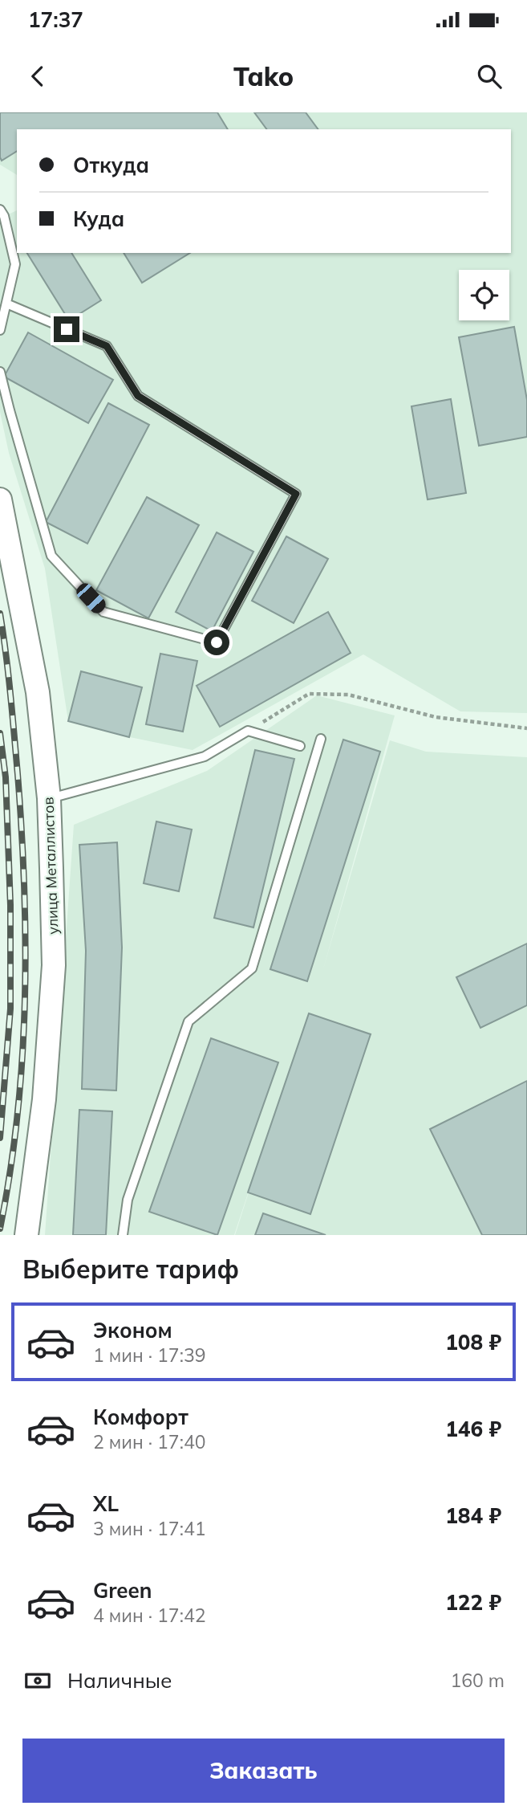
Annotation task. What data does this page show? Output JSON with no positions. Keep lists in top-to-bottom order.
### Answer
{
  "streets": {
    "main road": ["улица Металлистов"]
  },
  "page": {
    "status": "17:37",
    "header": "Tako",
    "banner": ["Откуда", "Куда"],
    "heading": "Выберите тариф",
    "list": [
      {
        "name": "Эконом",
        "note": "1 мин · 17:39",
        "value": "108 ₽"
      },
      {
        "name": "Комфорт",
        "note": "2 мин · 17:40",
        "value": "146 ₽"
      },
      {
        "name": "XL",
        "note": "3 мин · 17:41",
        "value": "184 ₽"
      },
      {
        "name": "Green",
        "note": "4 мин · 17:42",
        "value": "122 ₽"
      }
    ],
    "pay": ["Наличные", "160 m"],
    "buttons": "Заказать"
  }
}
